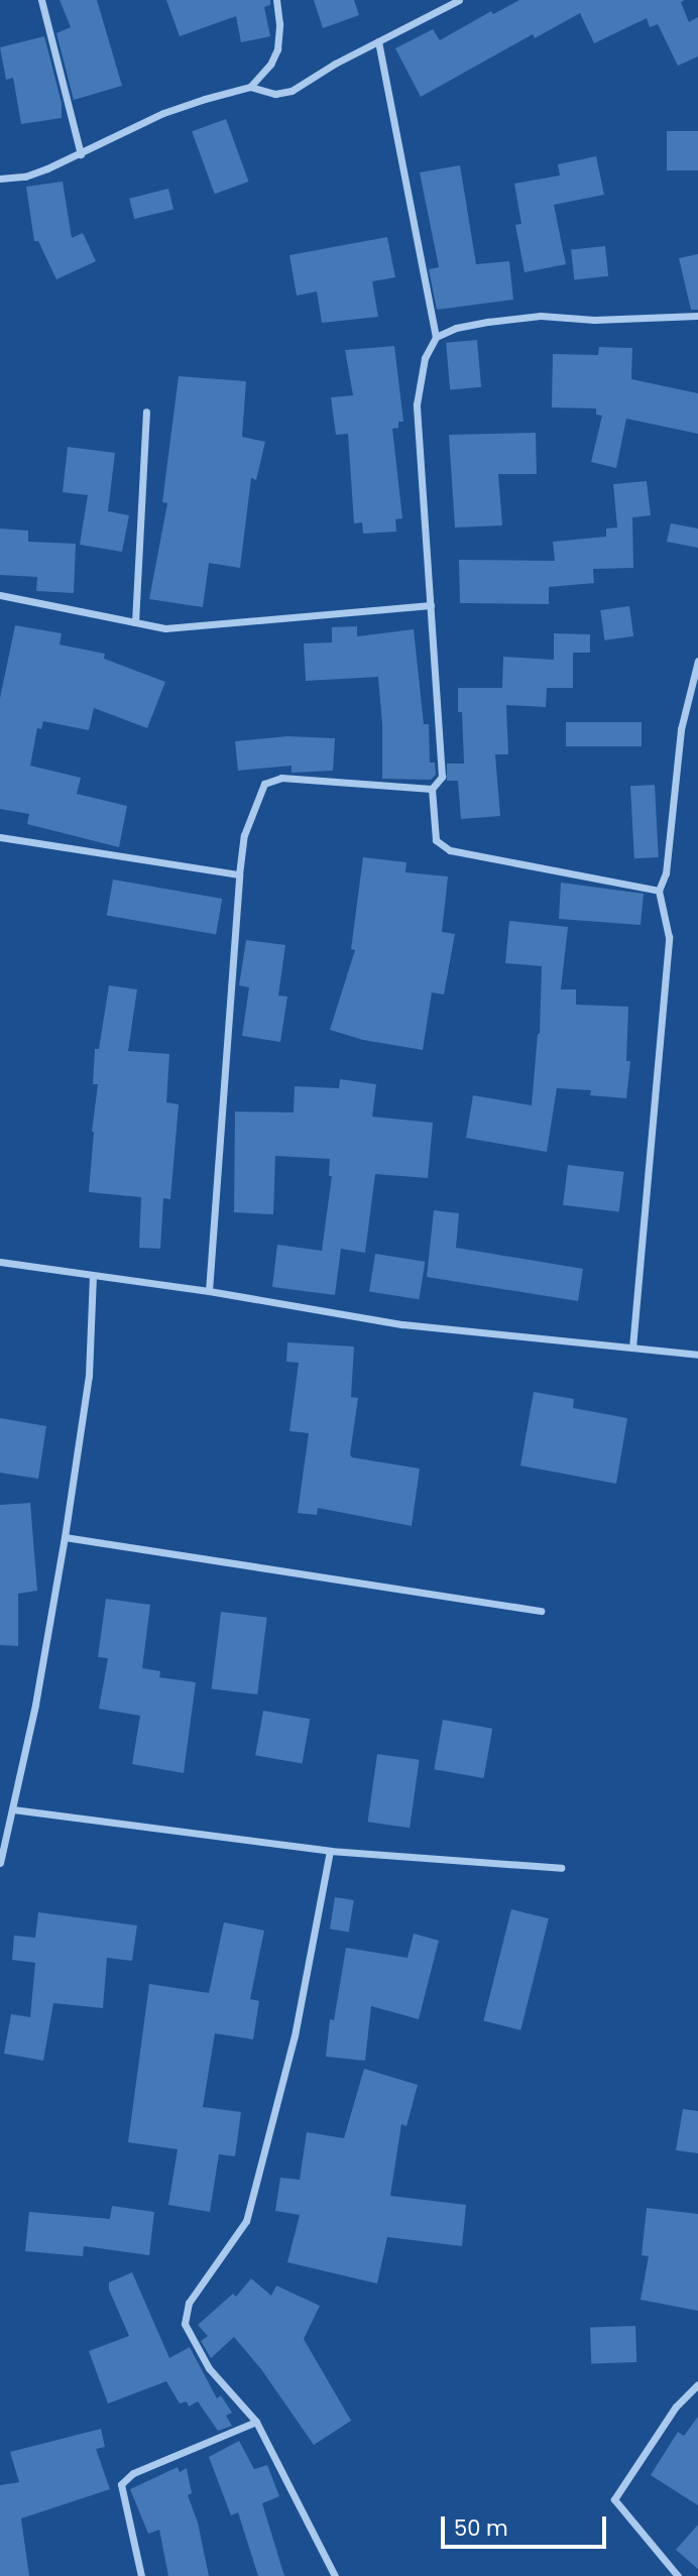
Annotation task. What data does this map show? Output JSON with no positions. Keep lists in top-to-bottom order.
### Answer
{
  "scale_bar": "50 m"
}
